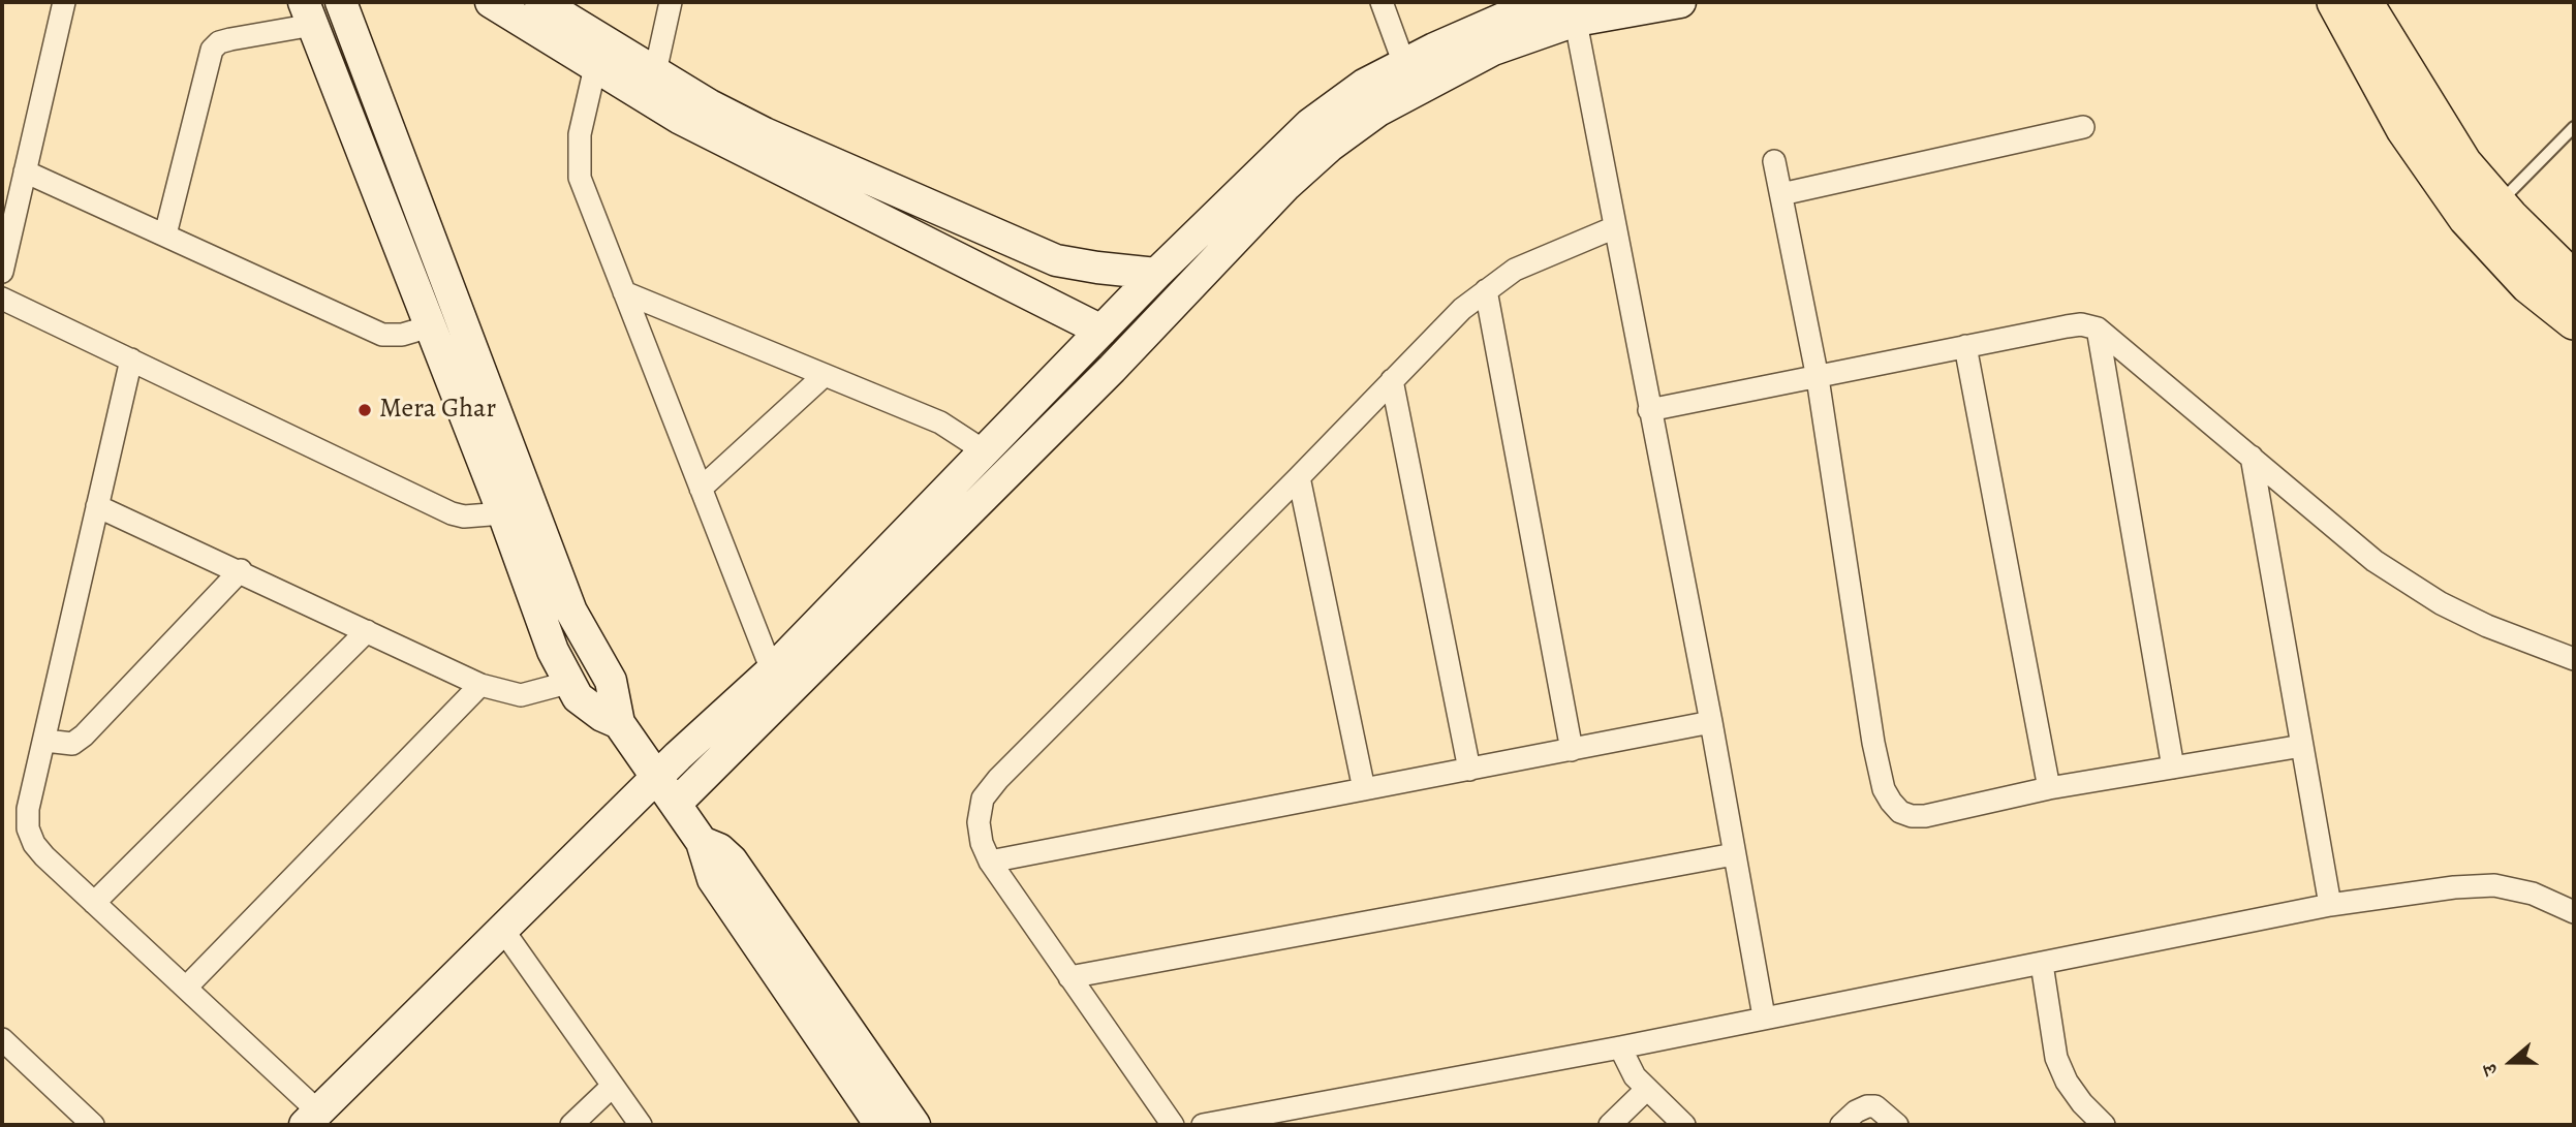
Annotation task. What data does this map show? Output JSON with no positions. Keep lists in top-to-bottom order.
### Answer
{
  "places": ["Mera Ghar"],
  "north": "left"
}
